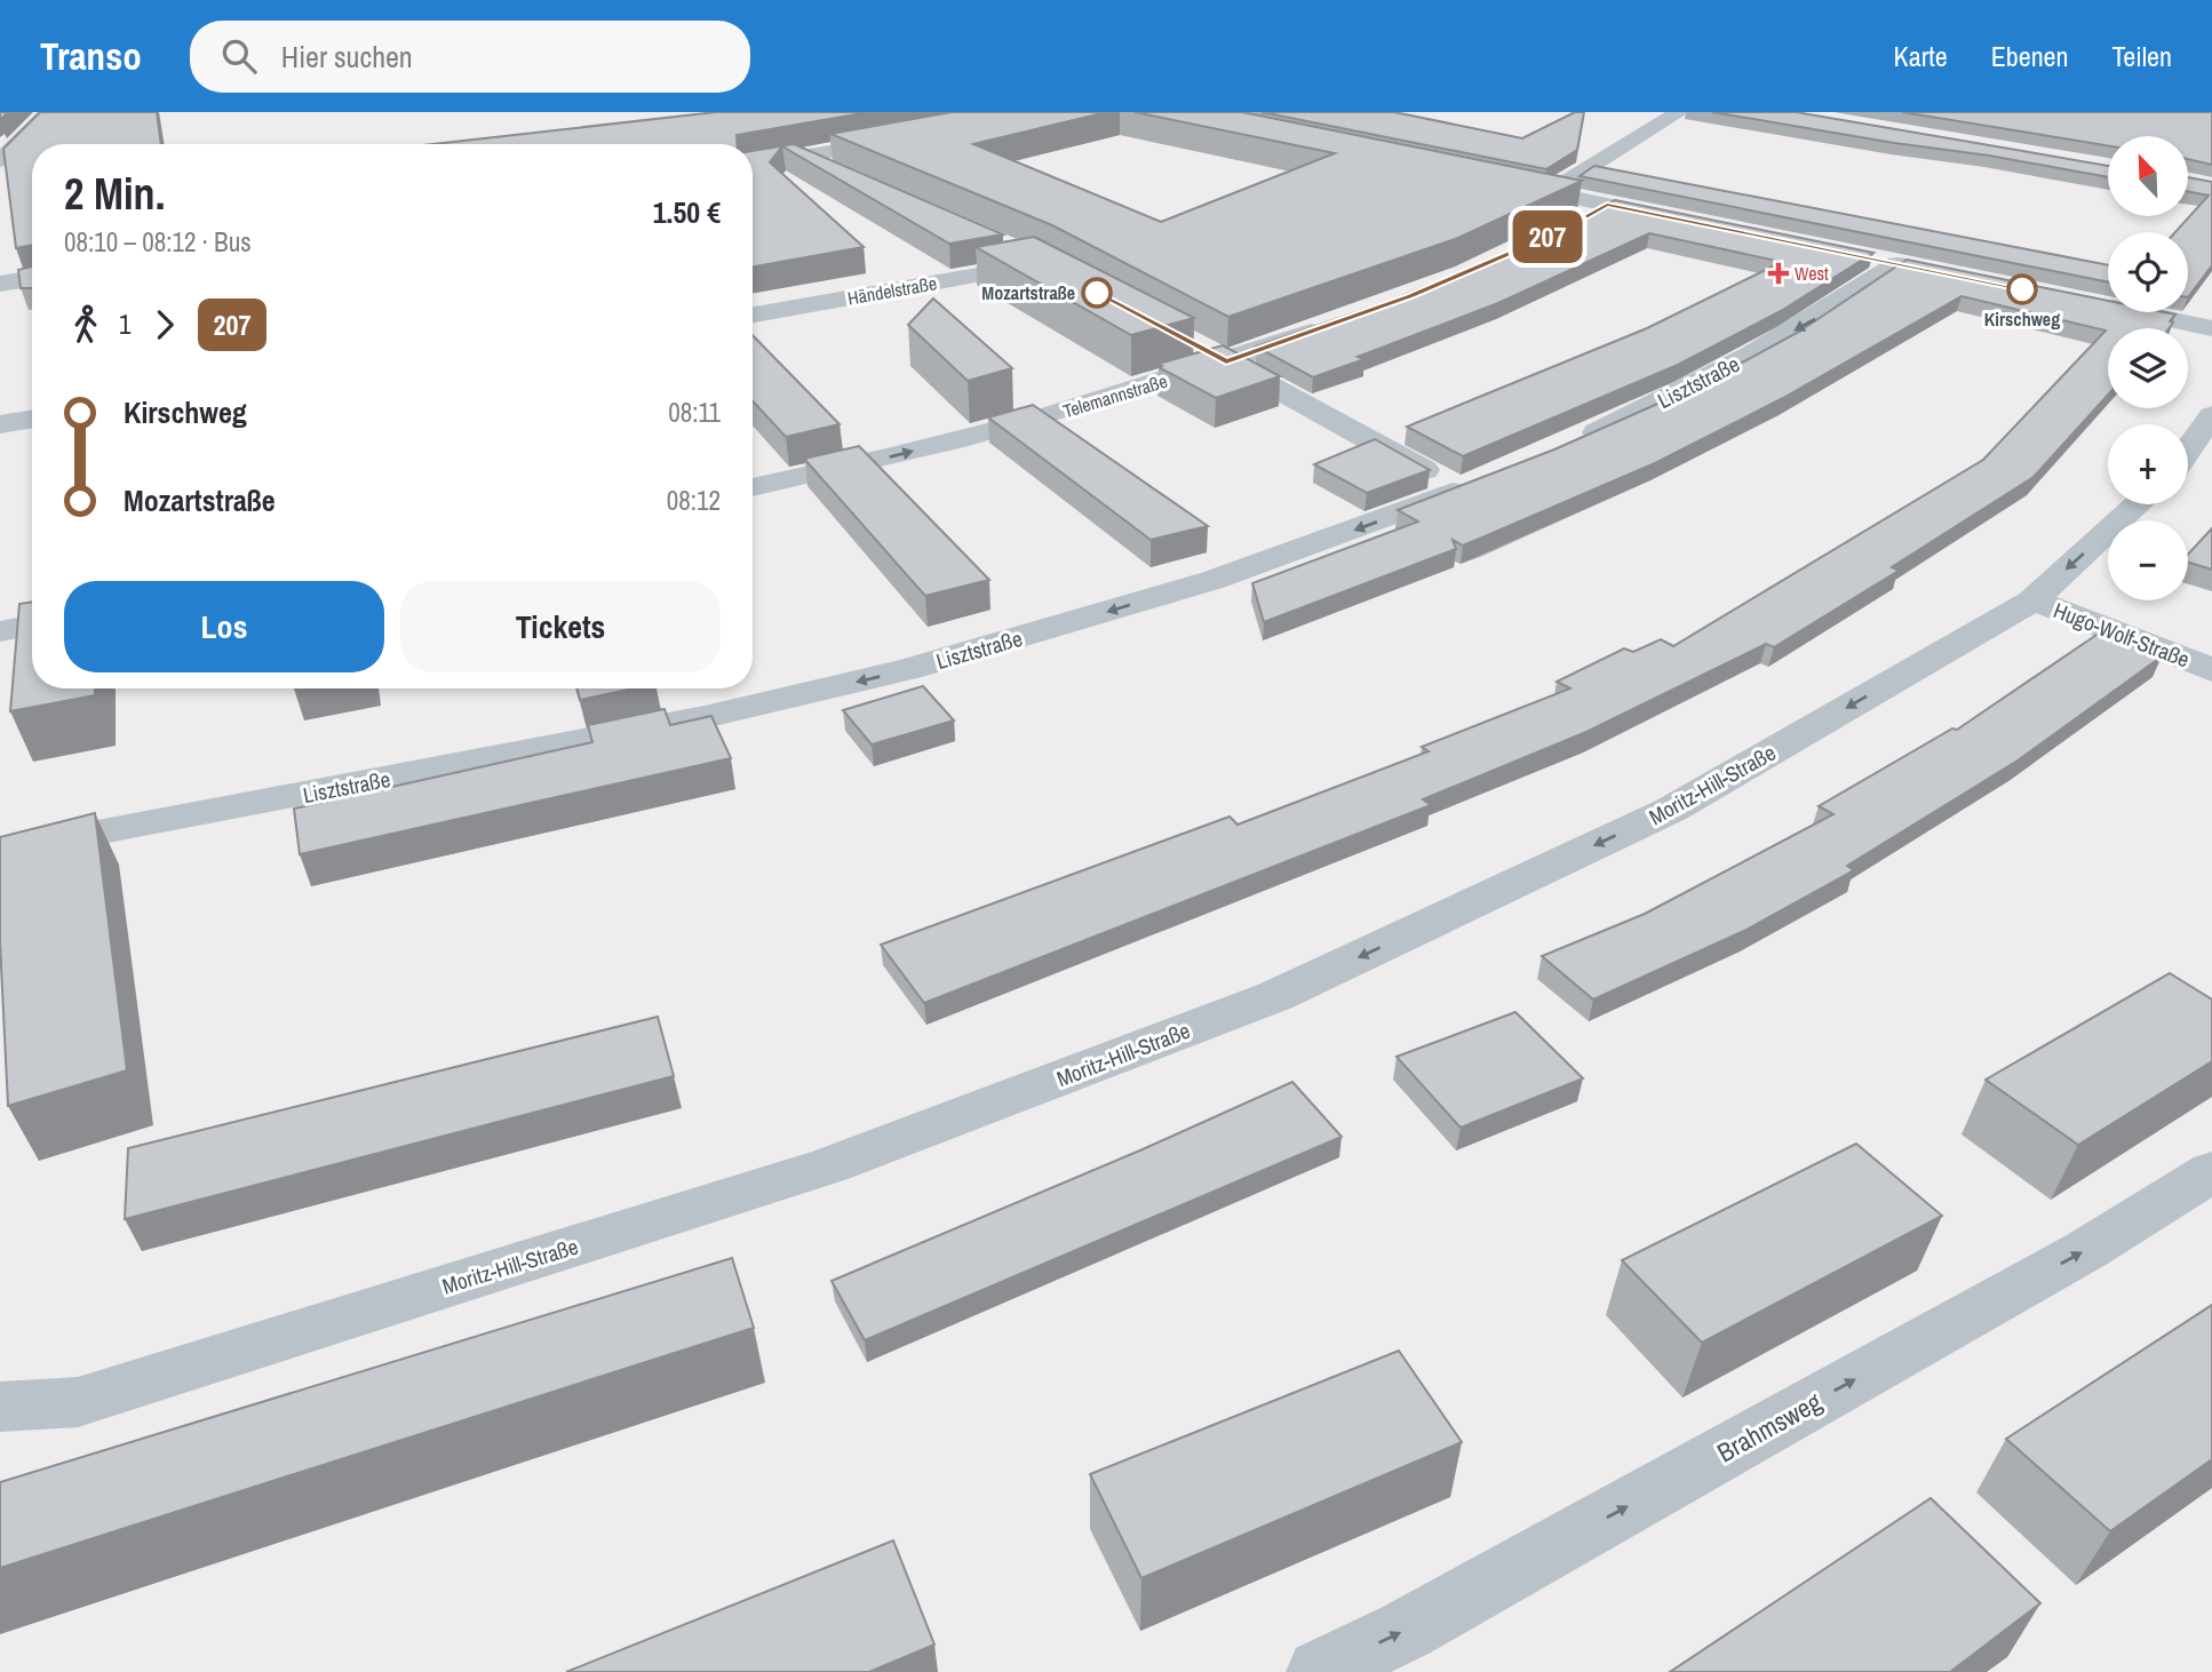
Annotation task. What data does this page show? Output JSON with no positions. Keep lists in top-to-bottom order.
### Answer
{
  "streets": {
    "street": [
      "Händelstraße",
      "Lisztstraße",
      "Telemannstraße",
      "Hugo-Wolf-Straße",
      "Moritz-Hill-Straße",
      "Brahmsweg"
    ]
  },
  "crossings": [
    ["Lisztstraße", "Telemannstraße"],
    ["Hugo-Wolf-Straße", "Moritz-Hill-Straße"]
  ],
  "one_way": ["Moritz-Hill-Straße", "Brahmsweg"],
  "places": {
    "health": ["West"],
    "other": ["Kirschweg", "Mozartstraße"]
  },
  "lines": ["bus line 207"],
  "north": "top left",
  "page": {
    "header": "Transo",
    "search": "Hier suchen",
    "nav": ["Karte", "Ebenen", "Teilen"],
    "on_map": "207",
    "map_buttons": ["+", "−"],
    "heading": ["2 Min.", "08:10 – 08:12 · Bus", "1.50 €"],
    "legs": ["1", "207"],
    "list": [
      {
        "name": "Kirschweg",
        "value": "08:11"
      },
      {
        "name": "Mozartstraße",
        "value": "08:12"
      }
    ],
    "buttons": ["Los", "Tickets"]
  }
}
